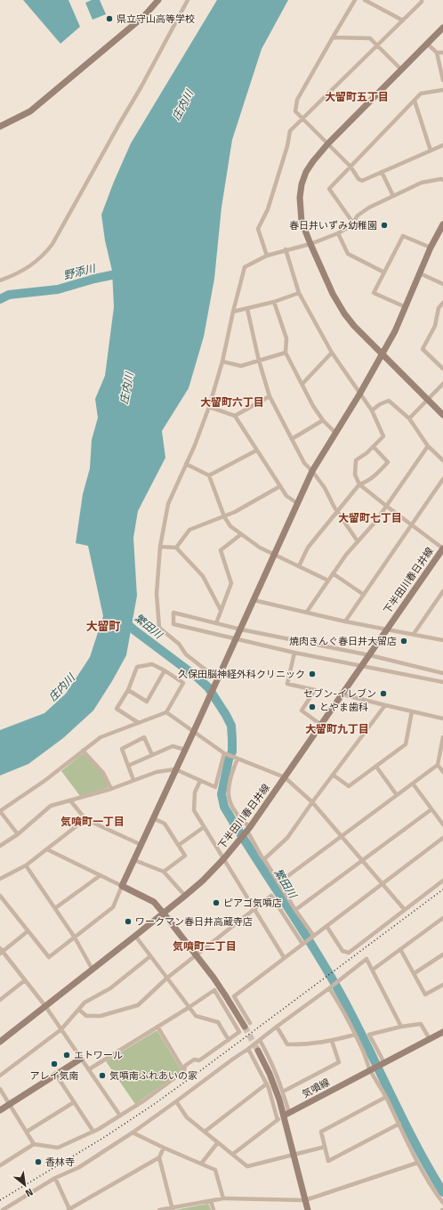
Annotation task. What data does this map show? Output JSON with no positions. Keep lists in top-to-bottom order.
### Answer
{
  "streets": {
    "street": ["下半田川春日井線", "気噴線"]
  },
  "districts": [
    "大留町五丁目",
    "大留町六丁目",
    "大留町七丁目",
    "大留町",
    "大留町九丁目",
    "気噴町一丁目",
    "気噴町二丁目"
  ],
  "water": ["庄内川", "野添川", "繁田川"],
  "places": [
    "県立守山高等学校",
    "春日井いずみ幼稚園",
    "焼肉きんぐ春日井大留店",
    "久保田脳神経外科クリニック",
    "セブン-イレブン",
    "とやま歯科",
    "ピアゴ気噴店",
    "ワークマン春日井高蔵寺店",
    "エトワール",
    "アレイ気南",
    "気噴南ふれあいの家",
    "香林寺"
  ],
  "north": "bottom right"
}
